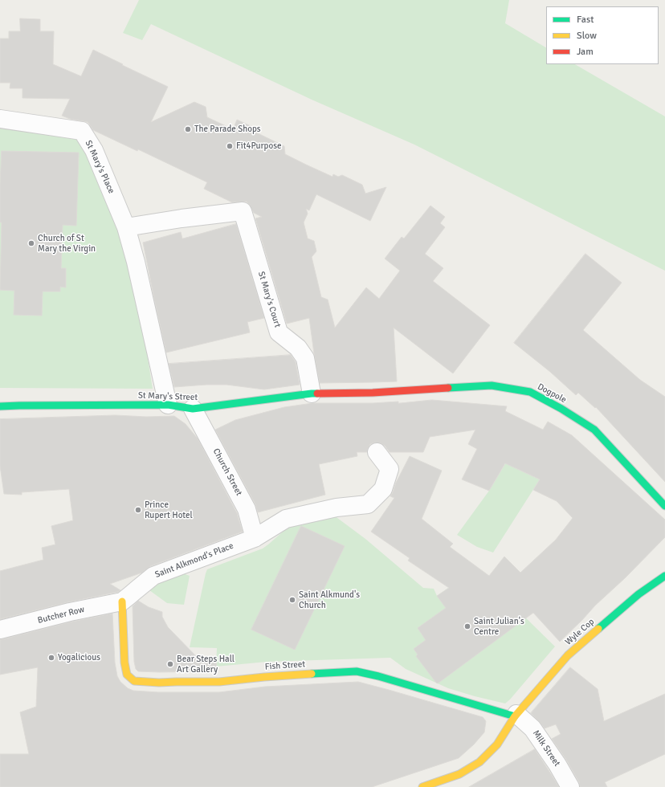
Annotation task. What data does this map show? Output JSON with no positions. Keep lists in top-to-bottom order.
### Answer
{
  "streets": {
    "street": [
      "St Mary's Place",
      "St Mary's Court",
      "Dogpole",
      "St Mary's Street",
      "Church Street",
      "Saint Alkmond's Place",
      "Butcher Row",
      "Wyle Cop",
      "Fish Street",
      "Milk Street"
    ]
  },
  "crossings": [
    ["St Mary's Place", "St Mary's Court"],
    ["St Mary's Place", "St Mary's Street"],
    ["St Mary's Court", "St Mary's Street"],
    ["Dogpole", "St Mary's Street"],
    ["St Mary's Street", "Church Street"],
    ["Church Street", "Saint Alkmond's Place"],
    ["Saint Alkmond's Place", "Butcher Row"],
    ["Saint Alkmond's Place", "Fish Street"],
    ["Butcher Row", "Fish Street"],
    ["Wyle Cop", "Fish Street"],
    ["Wyle Cop", "Milk Street"],
    ["Fish Street", "Milk Street"]
  ],
  "places": [
    "The Parade Shops",
    "Fit4Purpose",
    "Church of St Mary the Virgin",
    "Prince Rupert Hotel",
    "Saint Alkmund's Church",
    "Saint Julian's Centre",
    "Yogalicious",
    "Bear Steps Hall Art Gallery"
  ],
  "legend": ["Fast", "Slow", "Jam"]
}
